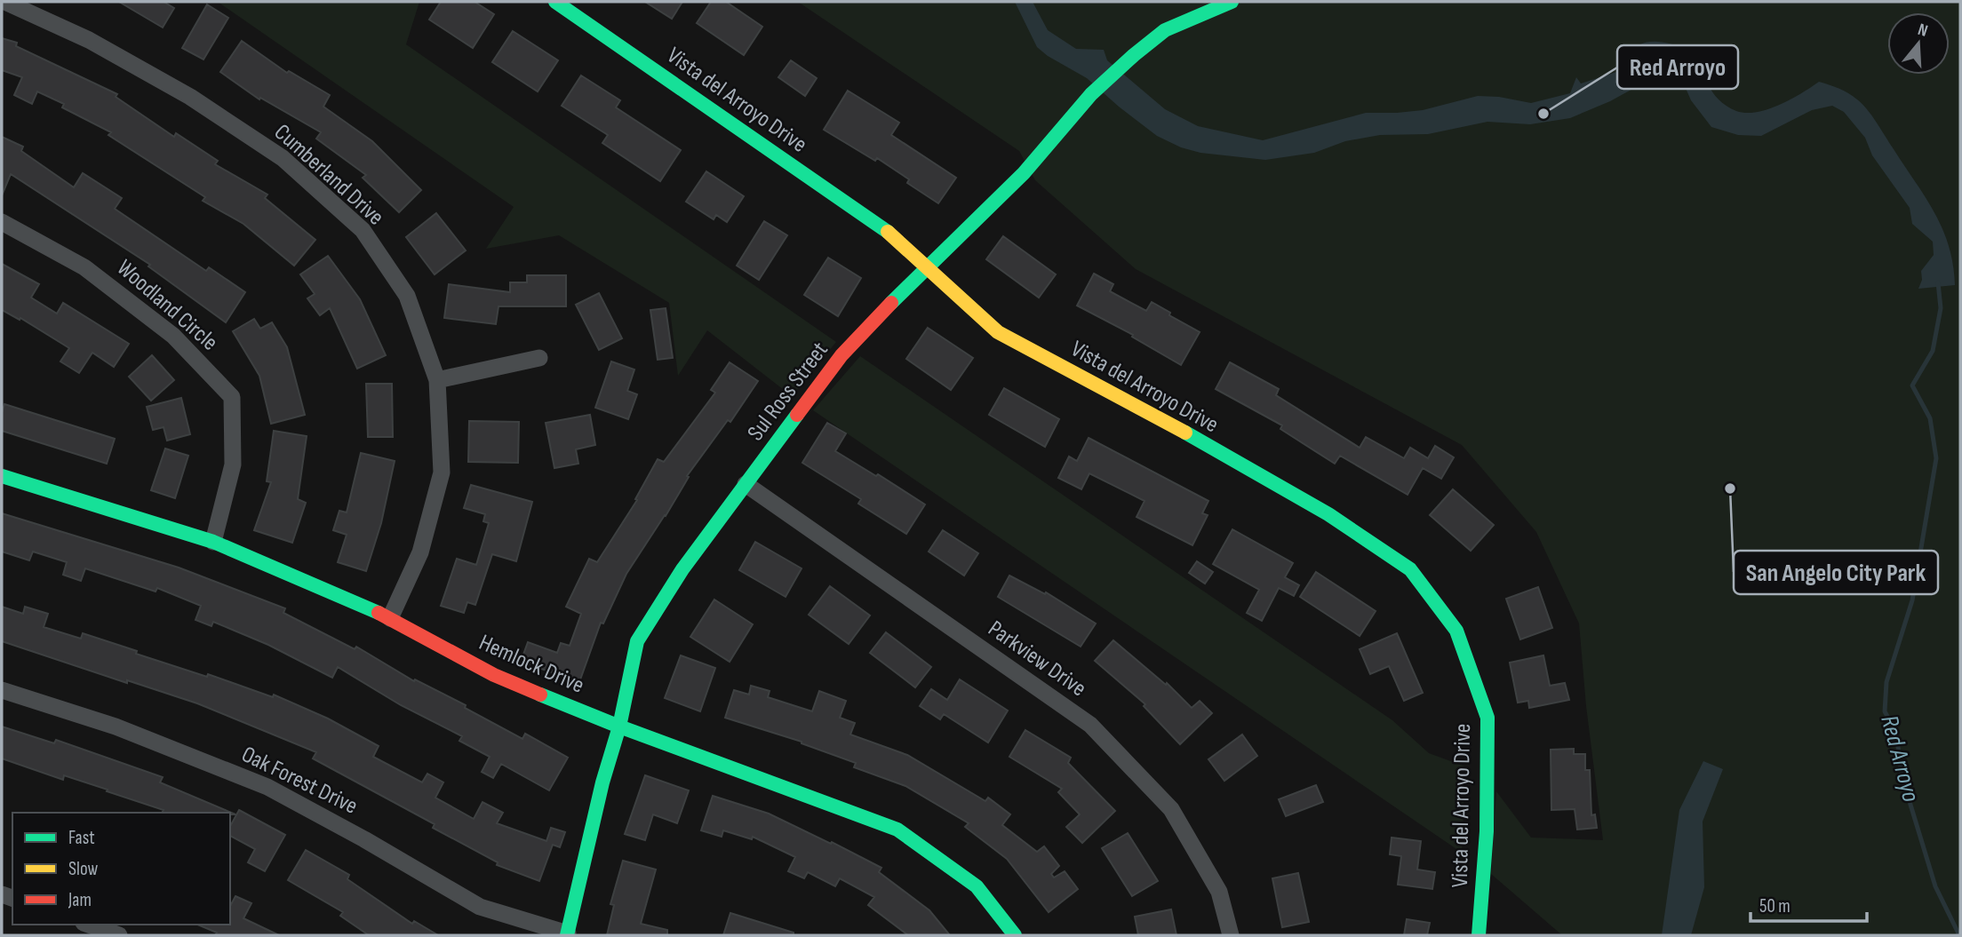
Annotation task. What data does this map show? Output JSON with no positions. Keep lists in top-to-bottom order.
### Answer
{
  "streets": {
    "street": [
      "Vista del Arroyo Drive",
      "Cumberland Drive",
      "Woodland Circle",
      "Sul Ross Street",
      "Parkview Drive",
      "Hemlock Drive",
      "Oak Forest Drive"
    ]
  },
  "crossings": [
    ["Vista del Arroyo Drive", "Sul Ross Street"],
    ["Cumberland Drive", "Hemlock Drive"],
    ["Woodland Circle", "Hemlock Drive"],
    ["Sul Ross Street", "Parkview Drive"],
    ["Sul Ross Street", "Hemlock Drive"],
    ["Sul Ross Street", "Oak Forest Drive"]
  ],
  "water": ["Red Arroyo"],
  "places": ["Red Arroyo", "San Angelo City Park"],
  "legend": ["Fast", "Slow", "Jam"],
  "scale_bar": "50 m",
  "north": "top"
}
